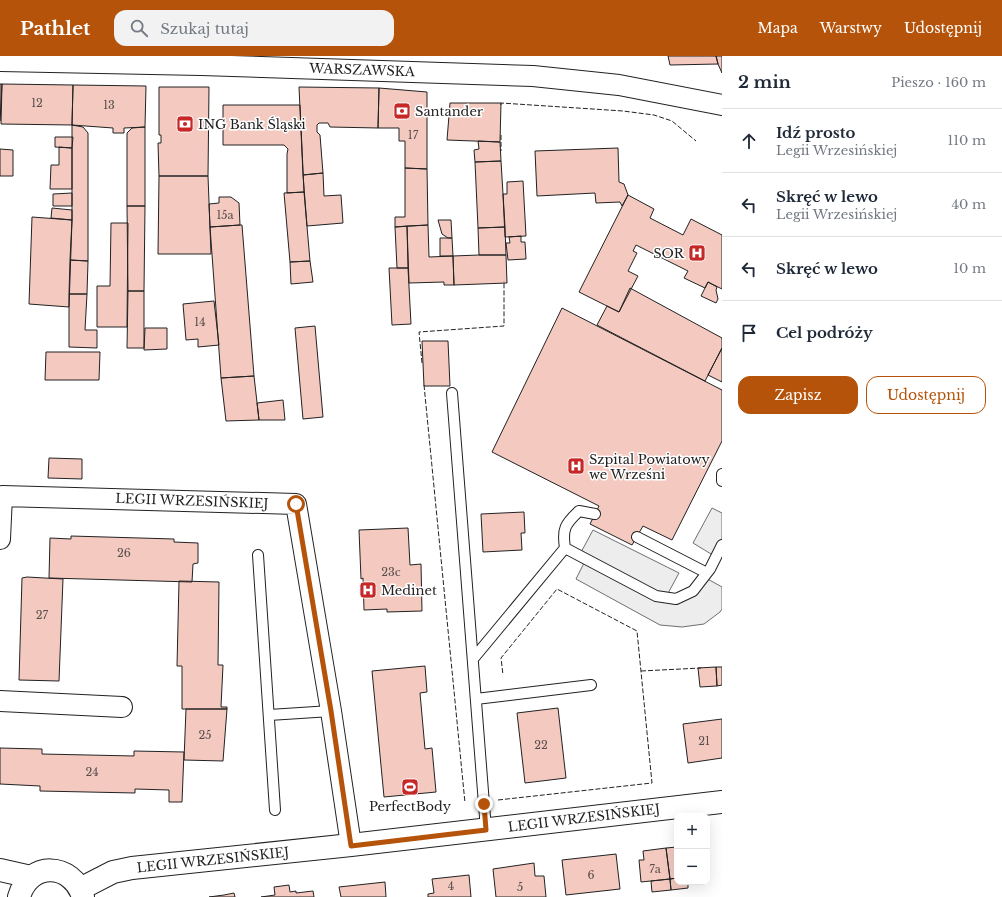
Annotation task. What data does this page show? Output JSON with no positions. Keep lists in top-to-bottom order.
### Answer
{
  "streets": {
    "street": ["WARSZAWSKA", "LEGII WRZESIŃSKIEJ"]
  },
  "places": {
    "bank": ["Santander", "ING Bank Śląski"],
    "hospital": ["SOR", "Szpital Powiatowy we Wrześni", "Medinet"],
    "sports": ["PerfectBody"]
  },
  "house_numbers": [
    "12",
    "13",
    "17",
    "15a",
    "14",
    "26",
    "23c",
    "27",
    "25",
    "21",
    "22",
    "24",
    "7a",
    "6",
    "4",
    "5"
  ],
  "page": {
    "header": "Pathlet",
    "search": "Szukaj tutaj",
    "nav": ["Mapa", "Warstwy", "Udostępnij"],
    "heading": ["2 min", "Pieszo · 160 m"],
    "list": [
      ["Idź prosto", "Legii Wrzesińskiej", "110 m"],
      ["Skręć w lewo", "Legii Wrzesińskiej", "40 m"],
      ["Skręć w lewo", "10 m"],
      "Cel podróży"
    ],
    "buttons": ["Zapisz", "Udostępnij"],
    "map_buttons": ["+", "−"]
  }
}
